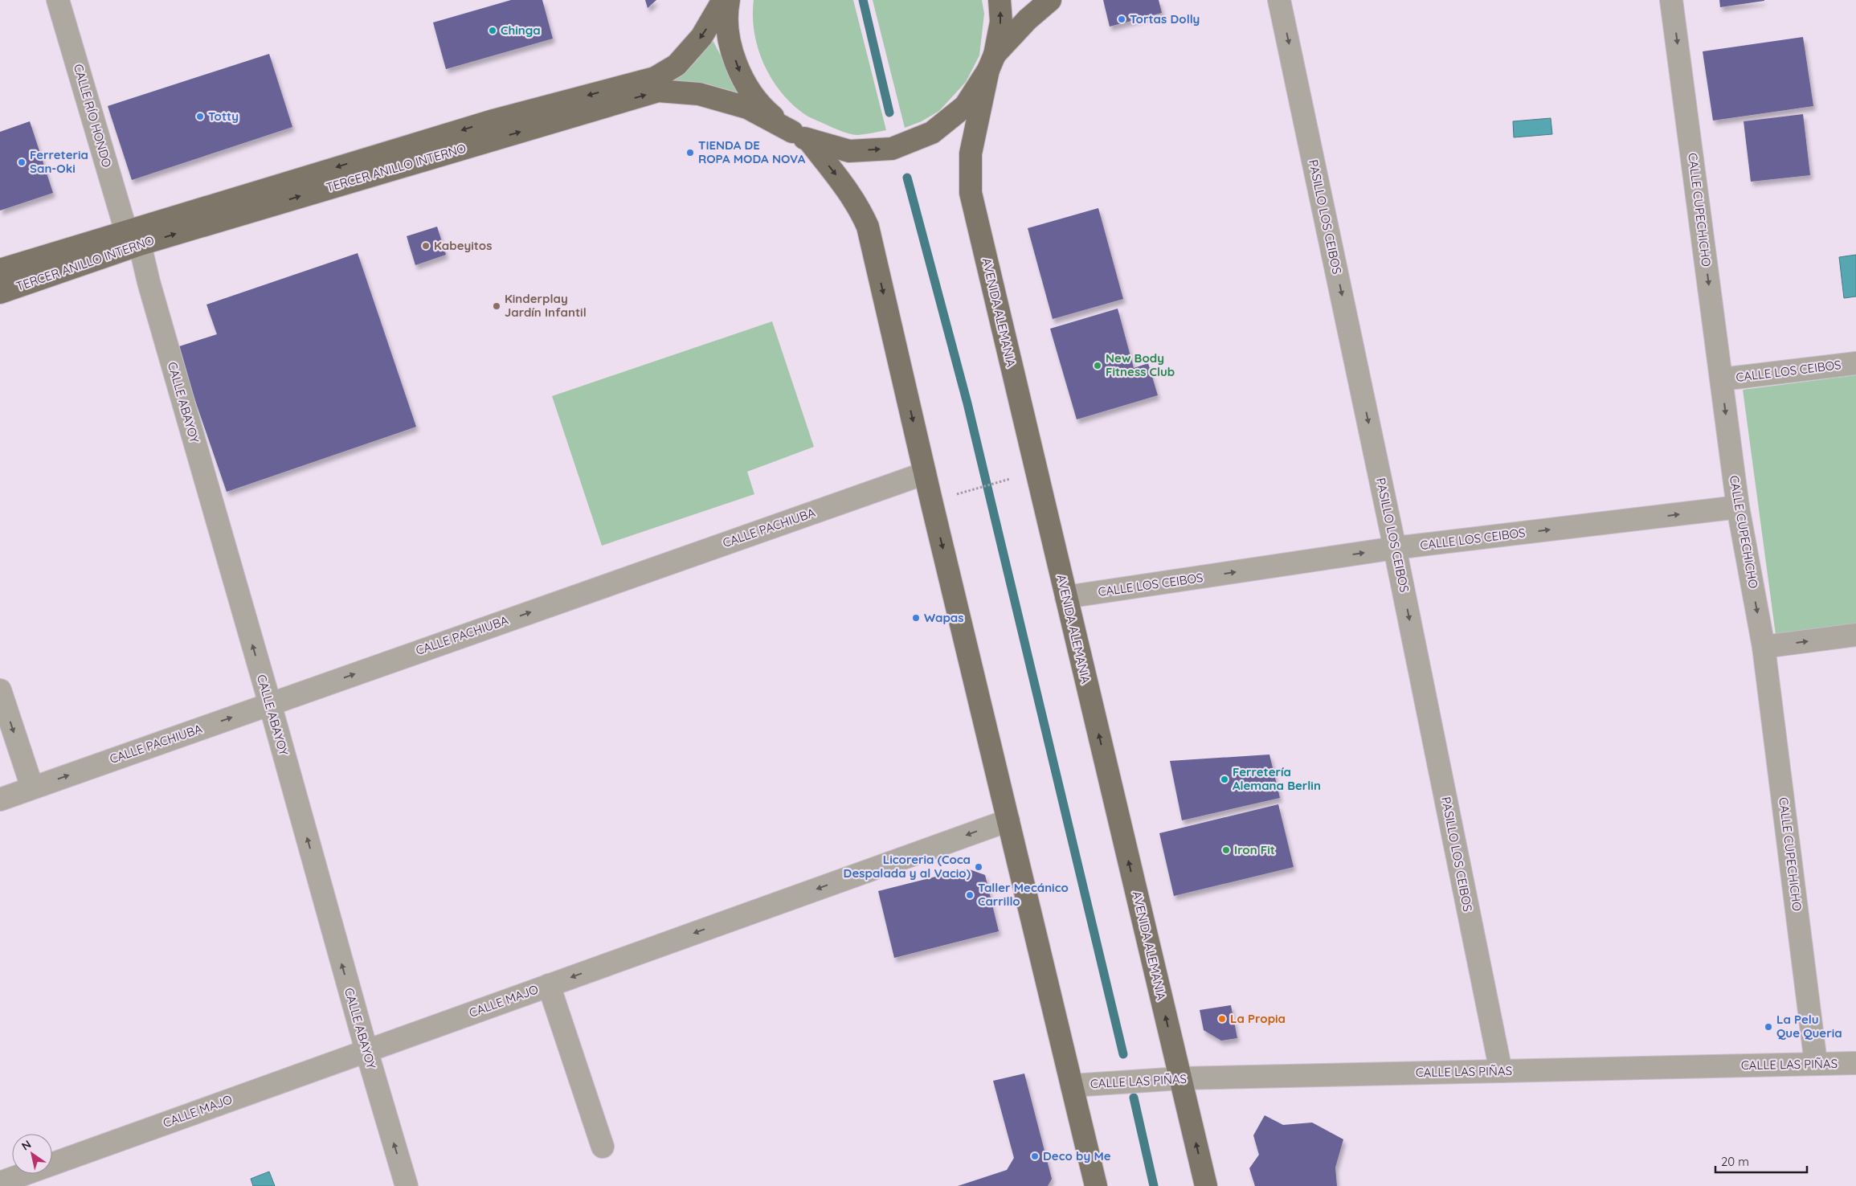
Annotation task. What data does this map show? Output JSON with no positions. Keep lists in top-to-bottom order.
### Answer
{
  "streets": {
    "main road": ["TERCER ANILLO INTERNO", "AVENIDA ALEMANIA"],
    "street": [
      "CALLE RÍO HONDO",
      "CALLE CUPECHICHO",
      "PASILLO LOS CEIBOS",
      "CALLE LOS CEIBOS",
      "CALLE ABAYOY",
      "CALLE PACHIUBA",
      "CALLE MAJO",
      "CALLE LAS PIÑAS"
    ]
  },
  "crossings": [
    ["CALLE RÍO HONDO", "TERCER ANILLO INTERNO"],
    ["CALLE RÍO HONDO", "CALLE ABAYOY"],
    ["TERCER ANILLO INTERNO", "CALLE ABAYOY"],
    ["CALLE CUPECHICHO", "CALLE LOS CEIBOS"],
    ["CALLE CUPECHICHO", "CALLE LAS PIÑAS"],
    ["PASILLO LOS CEIBOS", "CALLE LOS CEIBOS"],
    ["PASILLO LOS CEIBOS", "CALLE LAS PIÑAS"],
    ["AVENIDA ALEMANIA", "CALLE LOS CEIBOS"],
    ["AVENIDA ALEMANIA", "CALLE LAS PIÑAS"],
    ["CALLE ABAYOY", "CALLE PACHIUBA"],
    ["CALLE ABAYOY", "CALLE MAJO"]
  ],
  "one_way": [
    "CALLE CUPECHICHO",
    "PASILLO LOS CEIBOS",
    "CALLE LOS CEIBOS",
    "CALLE ABAYOY",
    "CALLE PACHIUBA",
    "CALLE MAJO"
  ],
  "places": [
    "Tortas Dolly",
    "Chinga",
    "Totty",
    "TIENDA DE ROPA MODA NOVA",
    "Ferreteria San-Oki",
    "Kabeyitos",
    "Kinderplay Jardín Infantil",
    "New Body Fitness Club",
    "Wapas",
    "Ferretería Alemana Berlin",
    "Iron Fit",
    "Licoreria (Coca Despalada y al Vacio)",
    "Taller Mecánico Carrillo",
    "La Propia",
    "La Pelu Que Queria",
    "Deco by Me"
  ],
  "scale_bar": "20 m",
  "north": "top left"
}
